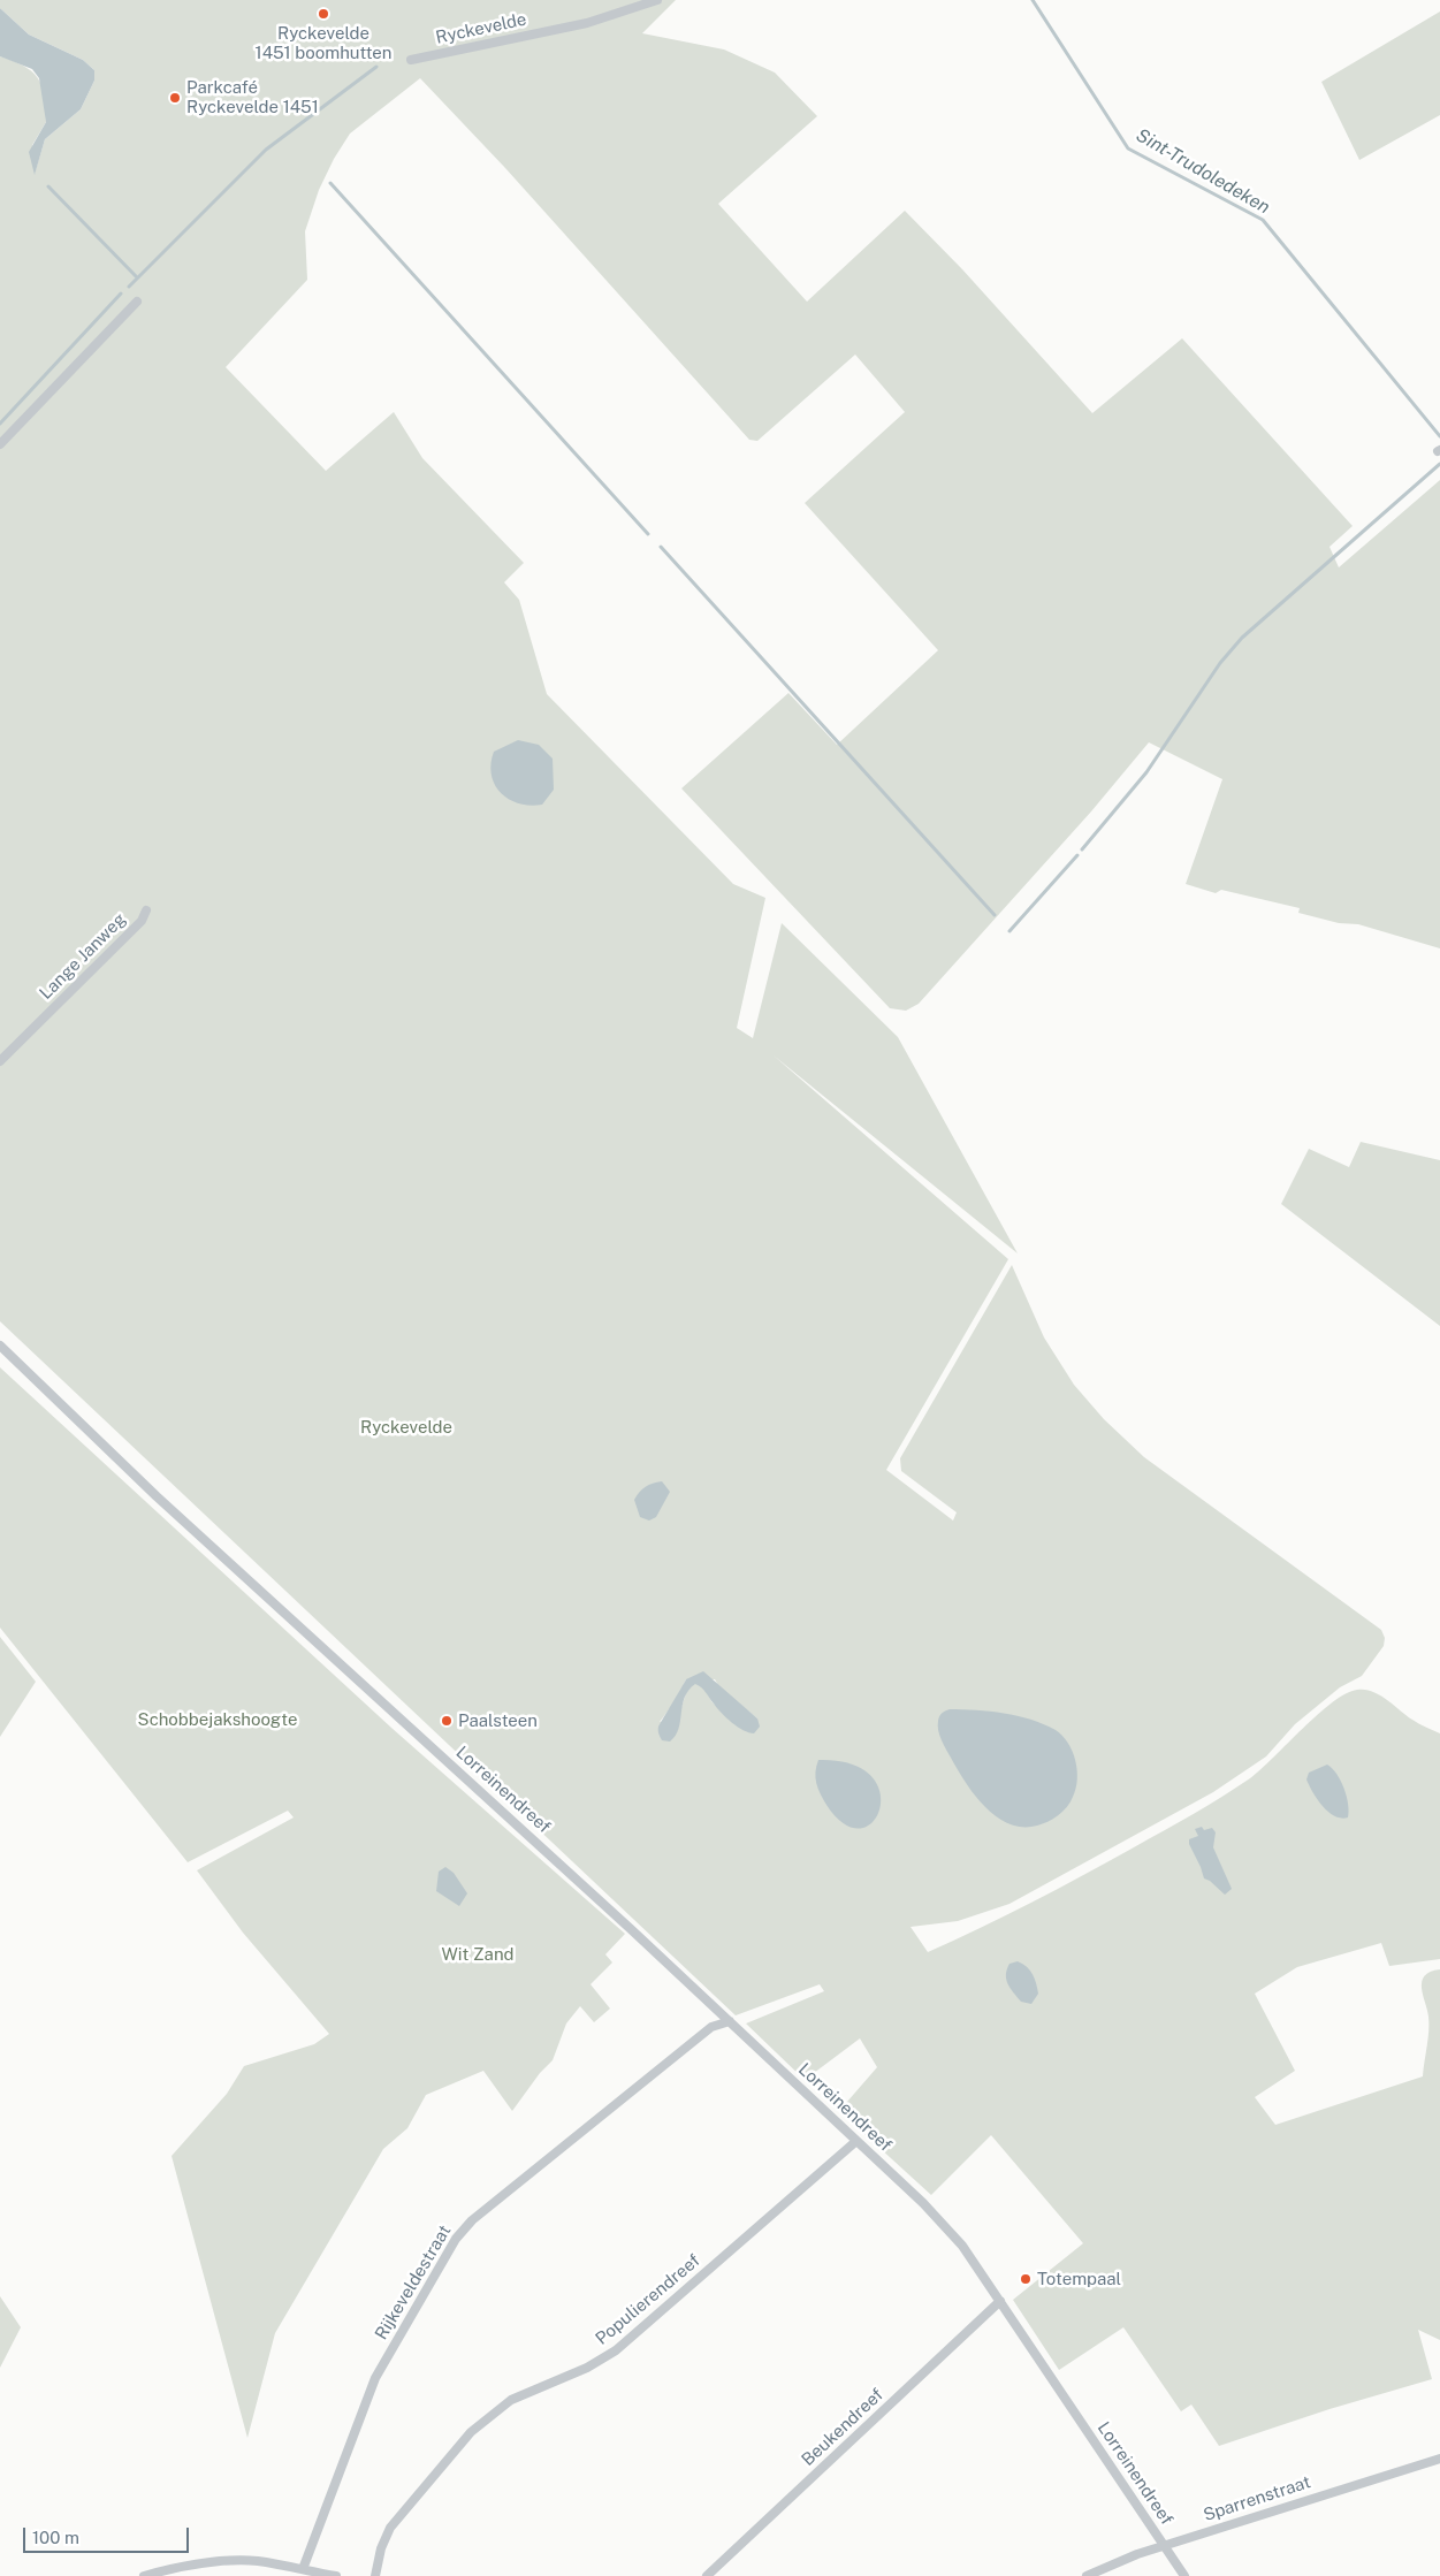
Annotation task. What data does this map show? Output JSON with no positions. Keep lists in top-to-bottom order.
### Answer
{
  "streets": {
    "street": [
      "Ryckevelde",
      "Lange Janweg",
      "Lorreinendreef",
      "Rijkeveldestraat",
      "Populierendreef",
      "Beukendreef",
      "Sparrenstraat"
    ]
  },
  "crossings": [
    ["Lorreinendreef", "Rijkeveldestraat"],
    ["Lorreinendreef", "Populierendreef"],
    ["Lorreinendreef", "Beukendreef"],
    ["Lorreinendreef", "Sparrenstraat"]
  ],
  "water": ["Sint-Trudoledeken"],
  "parks": ["Ryckevelde", "Schobbejakshoogte", "Wit Zand"],
  "places": [
    "Ryckevelde 1451 boomhutten",
    "Parkcafé Ryckevelde 1451",
    "Paalsteen",
    "Totempaal"
  ],
  "scale_bar": "100 m"
}
